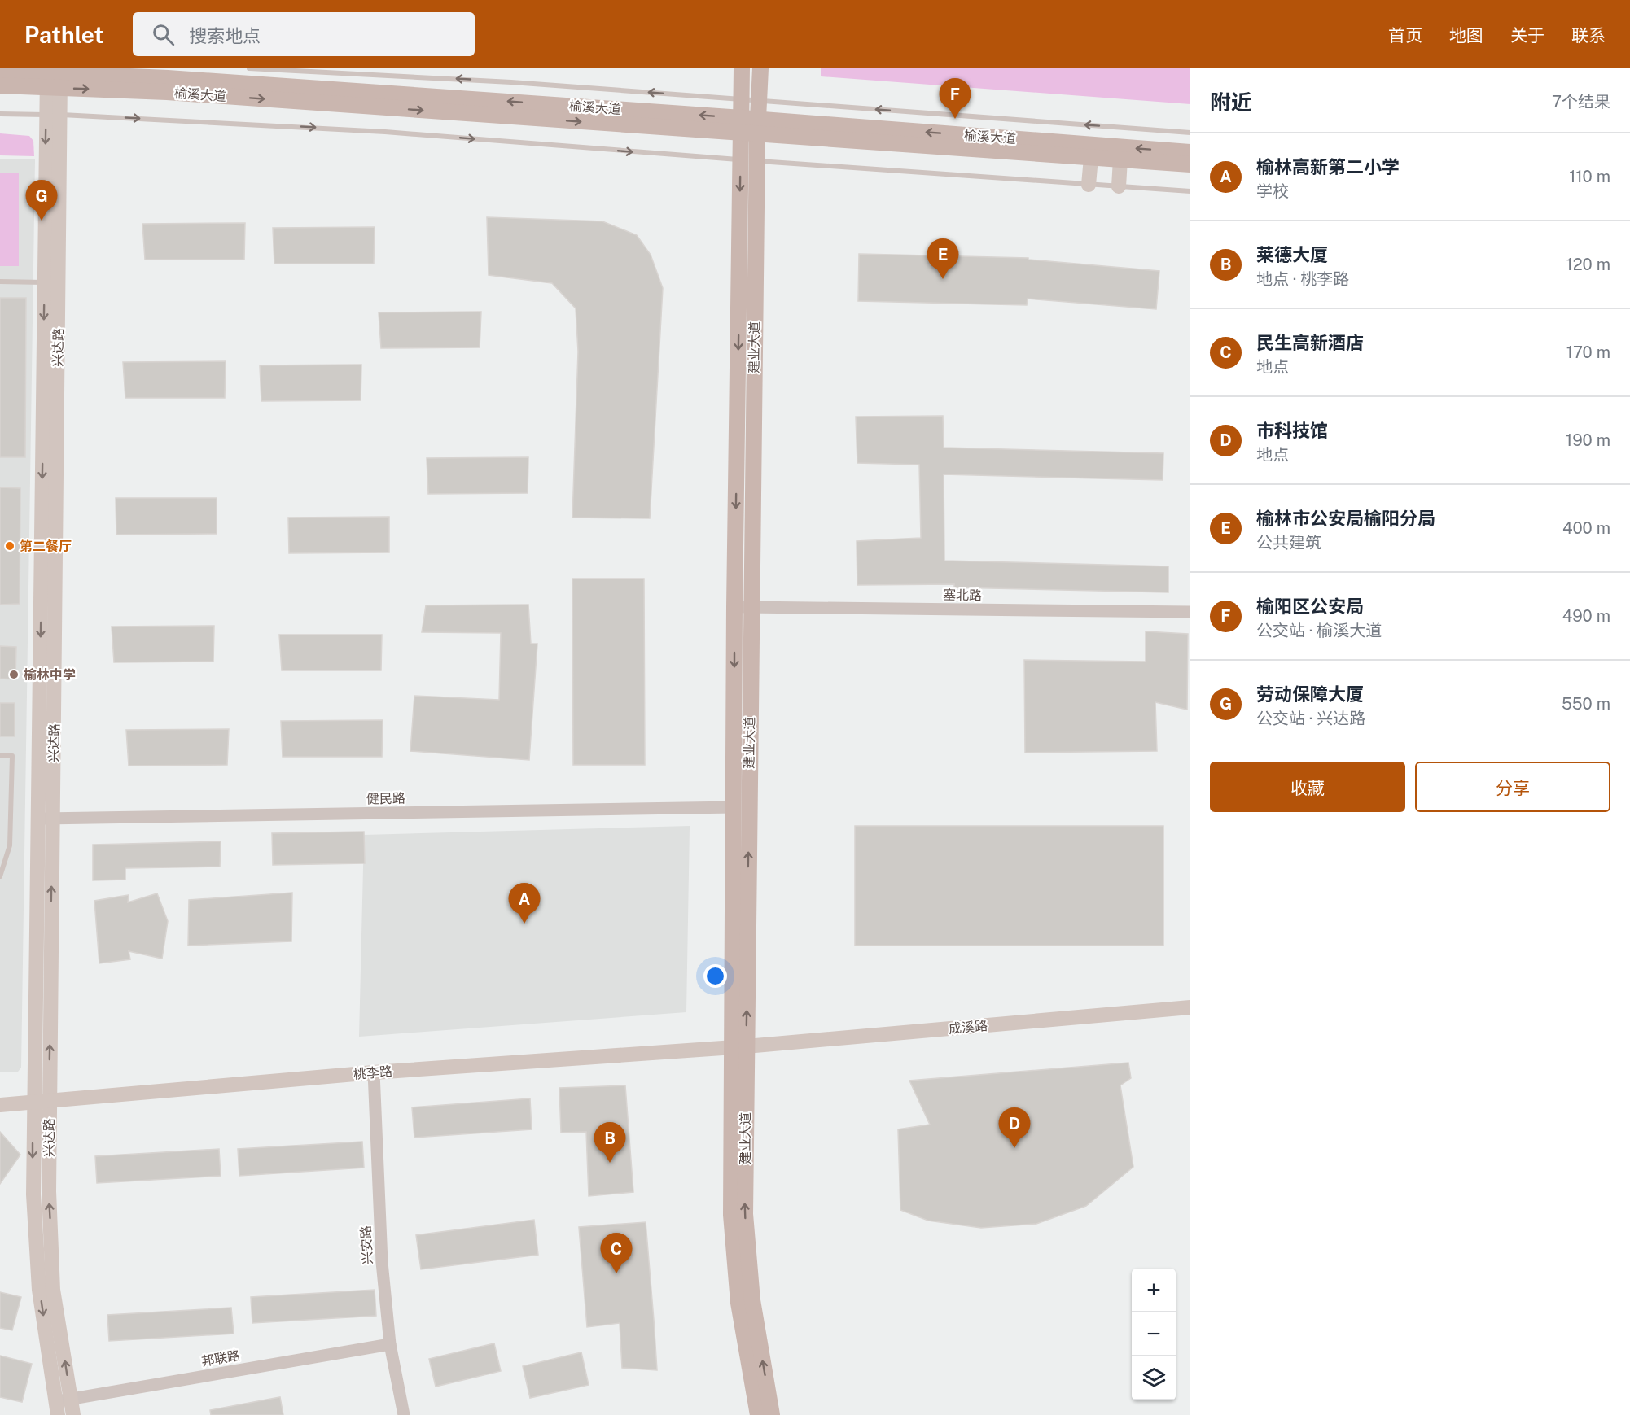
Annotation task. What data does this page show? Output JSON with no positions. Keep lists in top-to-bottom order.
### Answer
{
  "streets": {
    "main road": [
      "榆溪大道",
      "兴达路",
      "建业大道",
      "成溪路",
      "桃李路"
    ],
    "street": [
      "塞北路",
      "健民路",
      "兴安路",
      "邦联路"
    ]
  },
  "crossings": [
    ["榆溪大道", "兴达路"],
    ["榆溪大道", "建业大道"],
    ["兴达路", "健民路"],
    ["兴达路", "桃李路"],
    ["兴达路", "邦联路"],
    ["建业大道", "塞北路"],
    ["建业大道", "健民路"],
    ["建业大道", "成溪路"],
    ["建业大道", "桃李路"],
    ["成溪路", "桃李路"],
    ["桃李路", "兴安路"],
    ["兴安路", "邦联路"]
  ],
  "places": ["第二餐厅", "榆林中学"],
  "page": {
    "header": "Pathlet",
    "search": "搜索地点",
    "nav": [
      "首页",
      "地图",
      "关于",
      "联系"
    ],
    "heading": ["附近", "7个结果"],
    "pins": [
      "F",
      "G",
      "E",
      "A",
      "D",
      "B",
      "C"
    ],
    "list": [
      {
        "mark": "A",
        "name": "榆林高新第二小学",
        "note": "学校",
        "value": "110 m"
      },
      {
        "mark": "B",
        "name": "莱德大厦",
        "note": "地点 · 桃李路",
        "value": "120 m"
      },
      {
        "mark": "C",
        "name": "民生高新酒店",
        "note": "地点",
        "value": "170 m"
      },
      {
        "mark": "D",
        "name": "市科技馆",
        "note": "地点",
        "value": "190 m"
      },
      {
        "mark": "E",
        "name": "榆林市公安局榆阳分局",
        "note": "公共建筑",
        "value": "400 m"
      },
      {
        "mark": "F",
        "name": "榆阳区公安局",
        "note": "公交站 · 榆溪大道",
        "value": "490 m"
      },
      {
        "mark": "G",
        "name": "劳动保障大厦",
        "note": "公交站 · 兴达路",
        "value": "550 m"
      }
    ],
    "buttons": ["收藏", "分享"],
    "map_buttons": ["+", "−"]
  }
}
